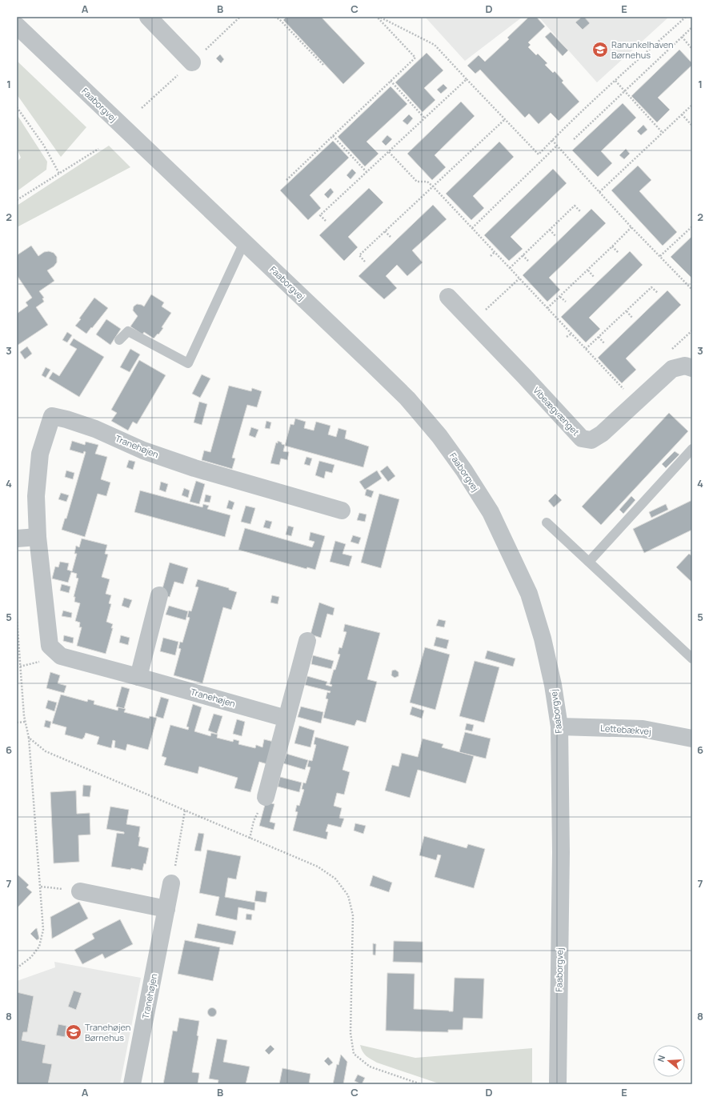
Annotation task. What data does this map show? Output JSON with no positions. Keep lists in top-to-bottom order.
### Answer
{
  "streets": {
    "street": [
      "Faaborgvej",
      "Vibeægvænget",
      "Tranehøjen",
      "Lettebækvej"
    ]
  },
  "crossings": [
    ["Faaborgvej", "Lettebækvej"]
  ],
  "places": {
    "school or university": ["Ranunkelhaven Børnehus", "Tranehøjen Børnehus"]
  },
  "north": "left",
  "grid": {
    "columns": [
      "A",
      "B",
      "C",
      "D",
      "E"
    ],
    "rows": [
      "1",
      "2",
      "3",
      "4",
      "5",
      "6",
      "7",
      "8"
    ]
  }
}
